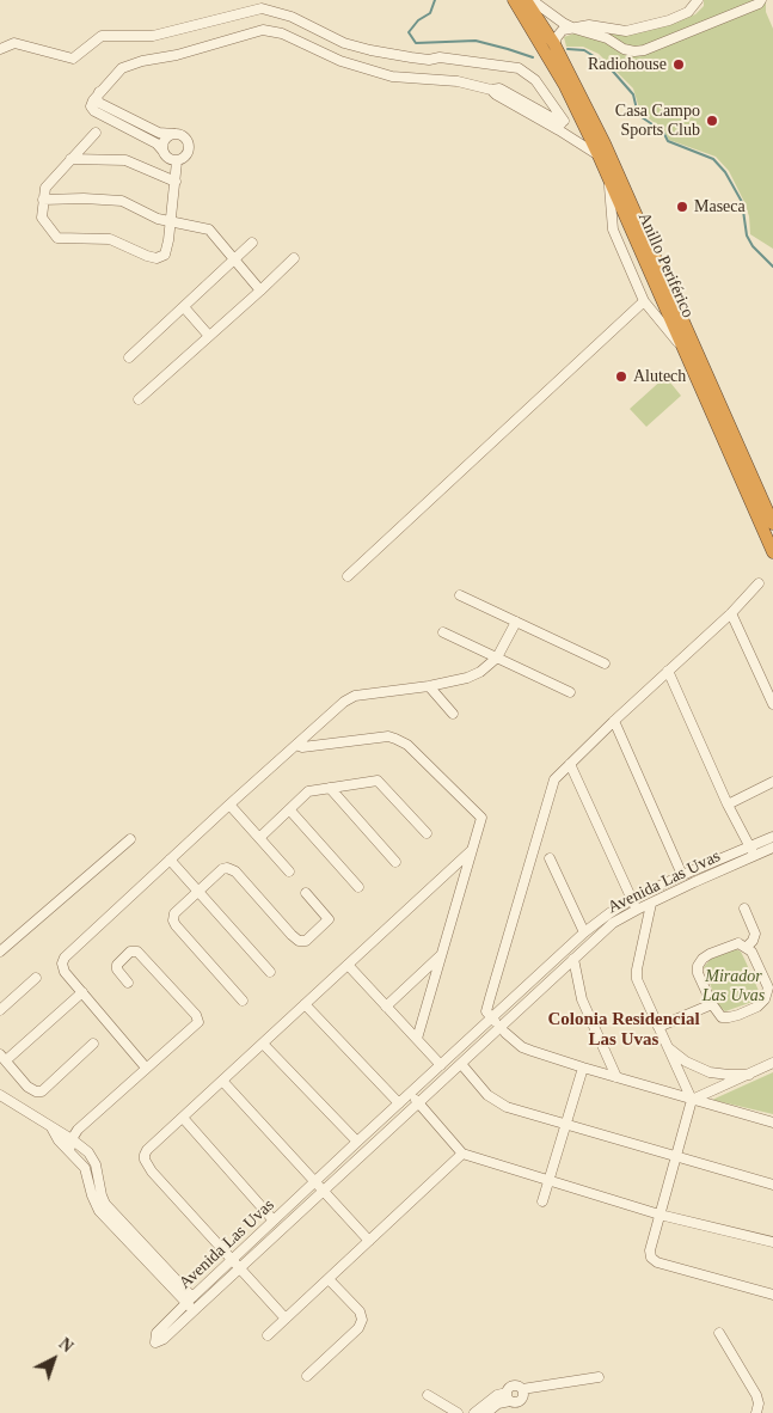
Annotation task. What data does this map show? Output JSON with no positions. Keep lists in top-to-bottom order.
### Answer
{
  "streets": {
    "highway": ["Anillo Periférico"],
    "street": ["Avenida Las Uvas"]
  },
  "districts": ["Colonia Residencial Las Uvas"],
  "parks": ["Mirador Las Uvas"],
  "places": [
    "Radiohouse",
    "Casa Campo Sports Club",
    "Maseca",
    "Alutech"
  ],
  "north": "top right"
}
